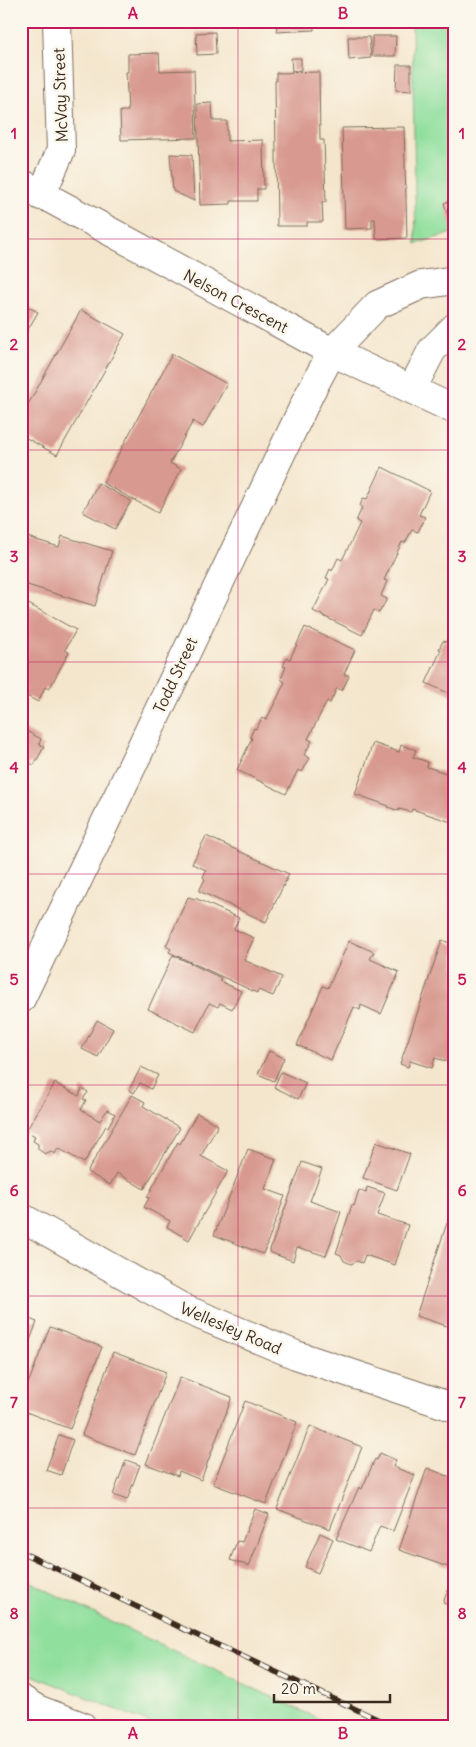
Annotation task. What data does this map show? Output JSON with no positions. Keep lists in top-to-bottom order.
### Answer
{
  "streets": {
    "street": [
      "McVay Street",
      "Nelson Crescent",
      "Todd Street",
      "Wellesley Road"
    ]
  },
  "crossings": [
    ["McVay Street", "Nelson Crescent"],
    ["Nelson Crescent", "Todd Street"]
  ],
  "scale_bar": "20 m",
  "grid": {
    "columns": ["A", "B"],
    "rows": [
      "1",
      "2",
      "3",
      "4",
      "5",
      "6",
      "7",
      "8"
    ]
  }
}
